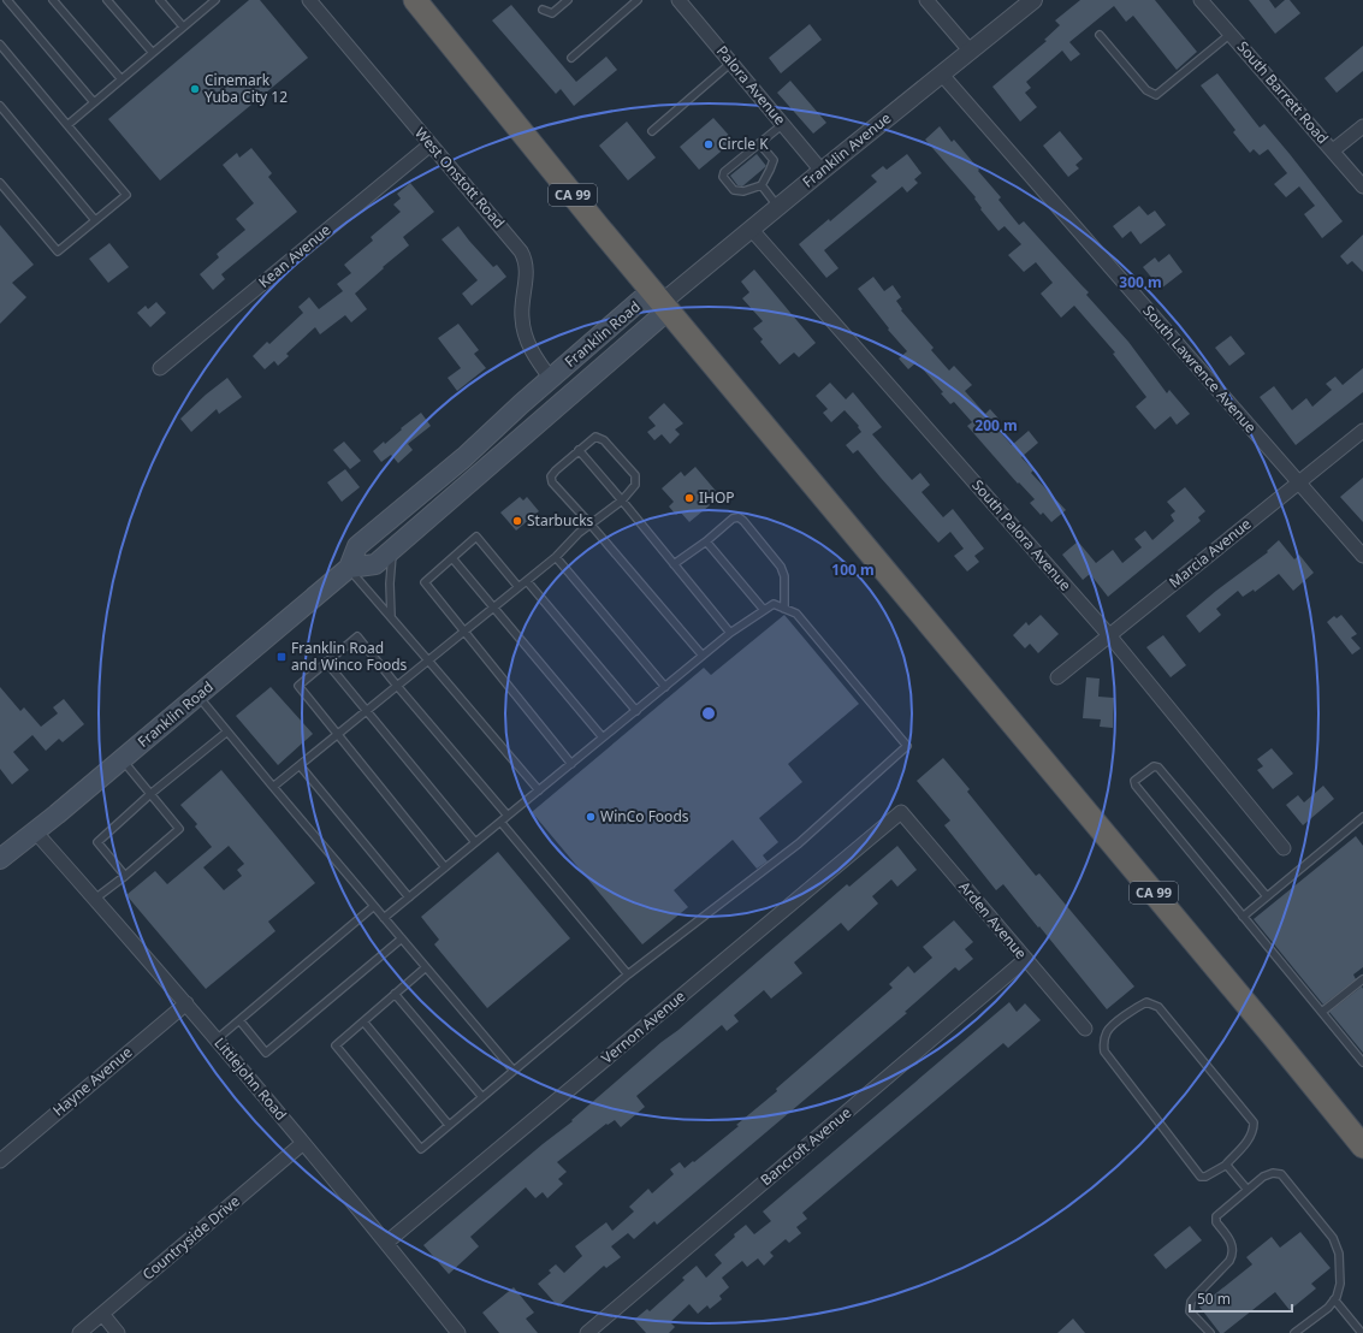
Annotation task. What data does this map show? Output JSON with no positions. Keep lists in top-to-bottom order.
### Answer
{
  "streets": {
    "highway": ["CA 99"],
    "main road": ["Franklin Road"],
    "street": [
      "Palora Avenue",
      "South Barrett Road",
      "Franklin Avenue",
      "West Onstott Road",
      "Kean Avenue",
      "South Lawrence Avenue",
      "South Palora Avenue",
      "Marcia Avenue",
      "Arden Avenue",
      "Vernon Avenue",
      "Littlejohn Road",
      "Hayne Avenue",
      "Bancroft Avenue",
      "Countryside Drive"
    ]
  },
  "crossings": [
    ["Palora Avenue", "Franklin Avenue"],
    ["Franklin Avenue", "CA 99"],
    ["Franklin Avenue", "Franklin Road"],
    ["Franklin Avenue", "South Lawrence Avenue"],
    ["Franklin Avenue", "South Palora Avenue"],
    ["West Onstott Road", "Kean Avenue"],
    ["West Onstott Road", "Franklin Road"],
    ["CA 99", "Franklin Road"],
    ["Franklin Road", "Littlejohn Road"],
    ["South Lawrence Avenue", "Marcia Avenue"],
    ["South Palora Avenue", "Marcia Avenue"],
    ["Arden Avenue", "Vernon Avenue"],
    ["Arden Avenue", "Bancroft Avenue"],
    ["Vernon Avenue", "Littlejohn Road"],
    ["Littlejohn Road", "Hayne Avenue"],
    ["Littlejohn Road", "Countryside Drive"]
  ],
  "places": {
    "other": [
      "Cinemark Yuba City 12",
      "Circle K",
      "IHOP",
      "Starbucks",
      "WinCo Foods"
    ],
    "transit": ["Franklin Road and Winco Foods"]
  },
  "scale_bar": "50 m",
  "rings": ["300 m", "200 m", "100 m"]
}
